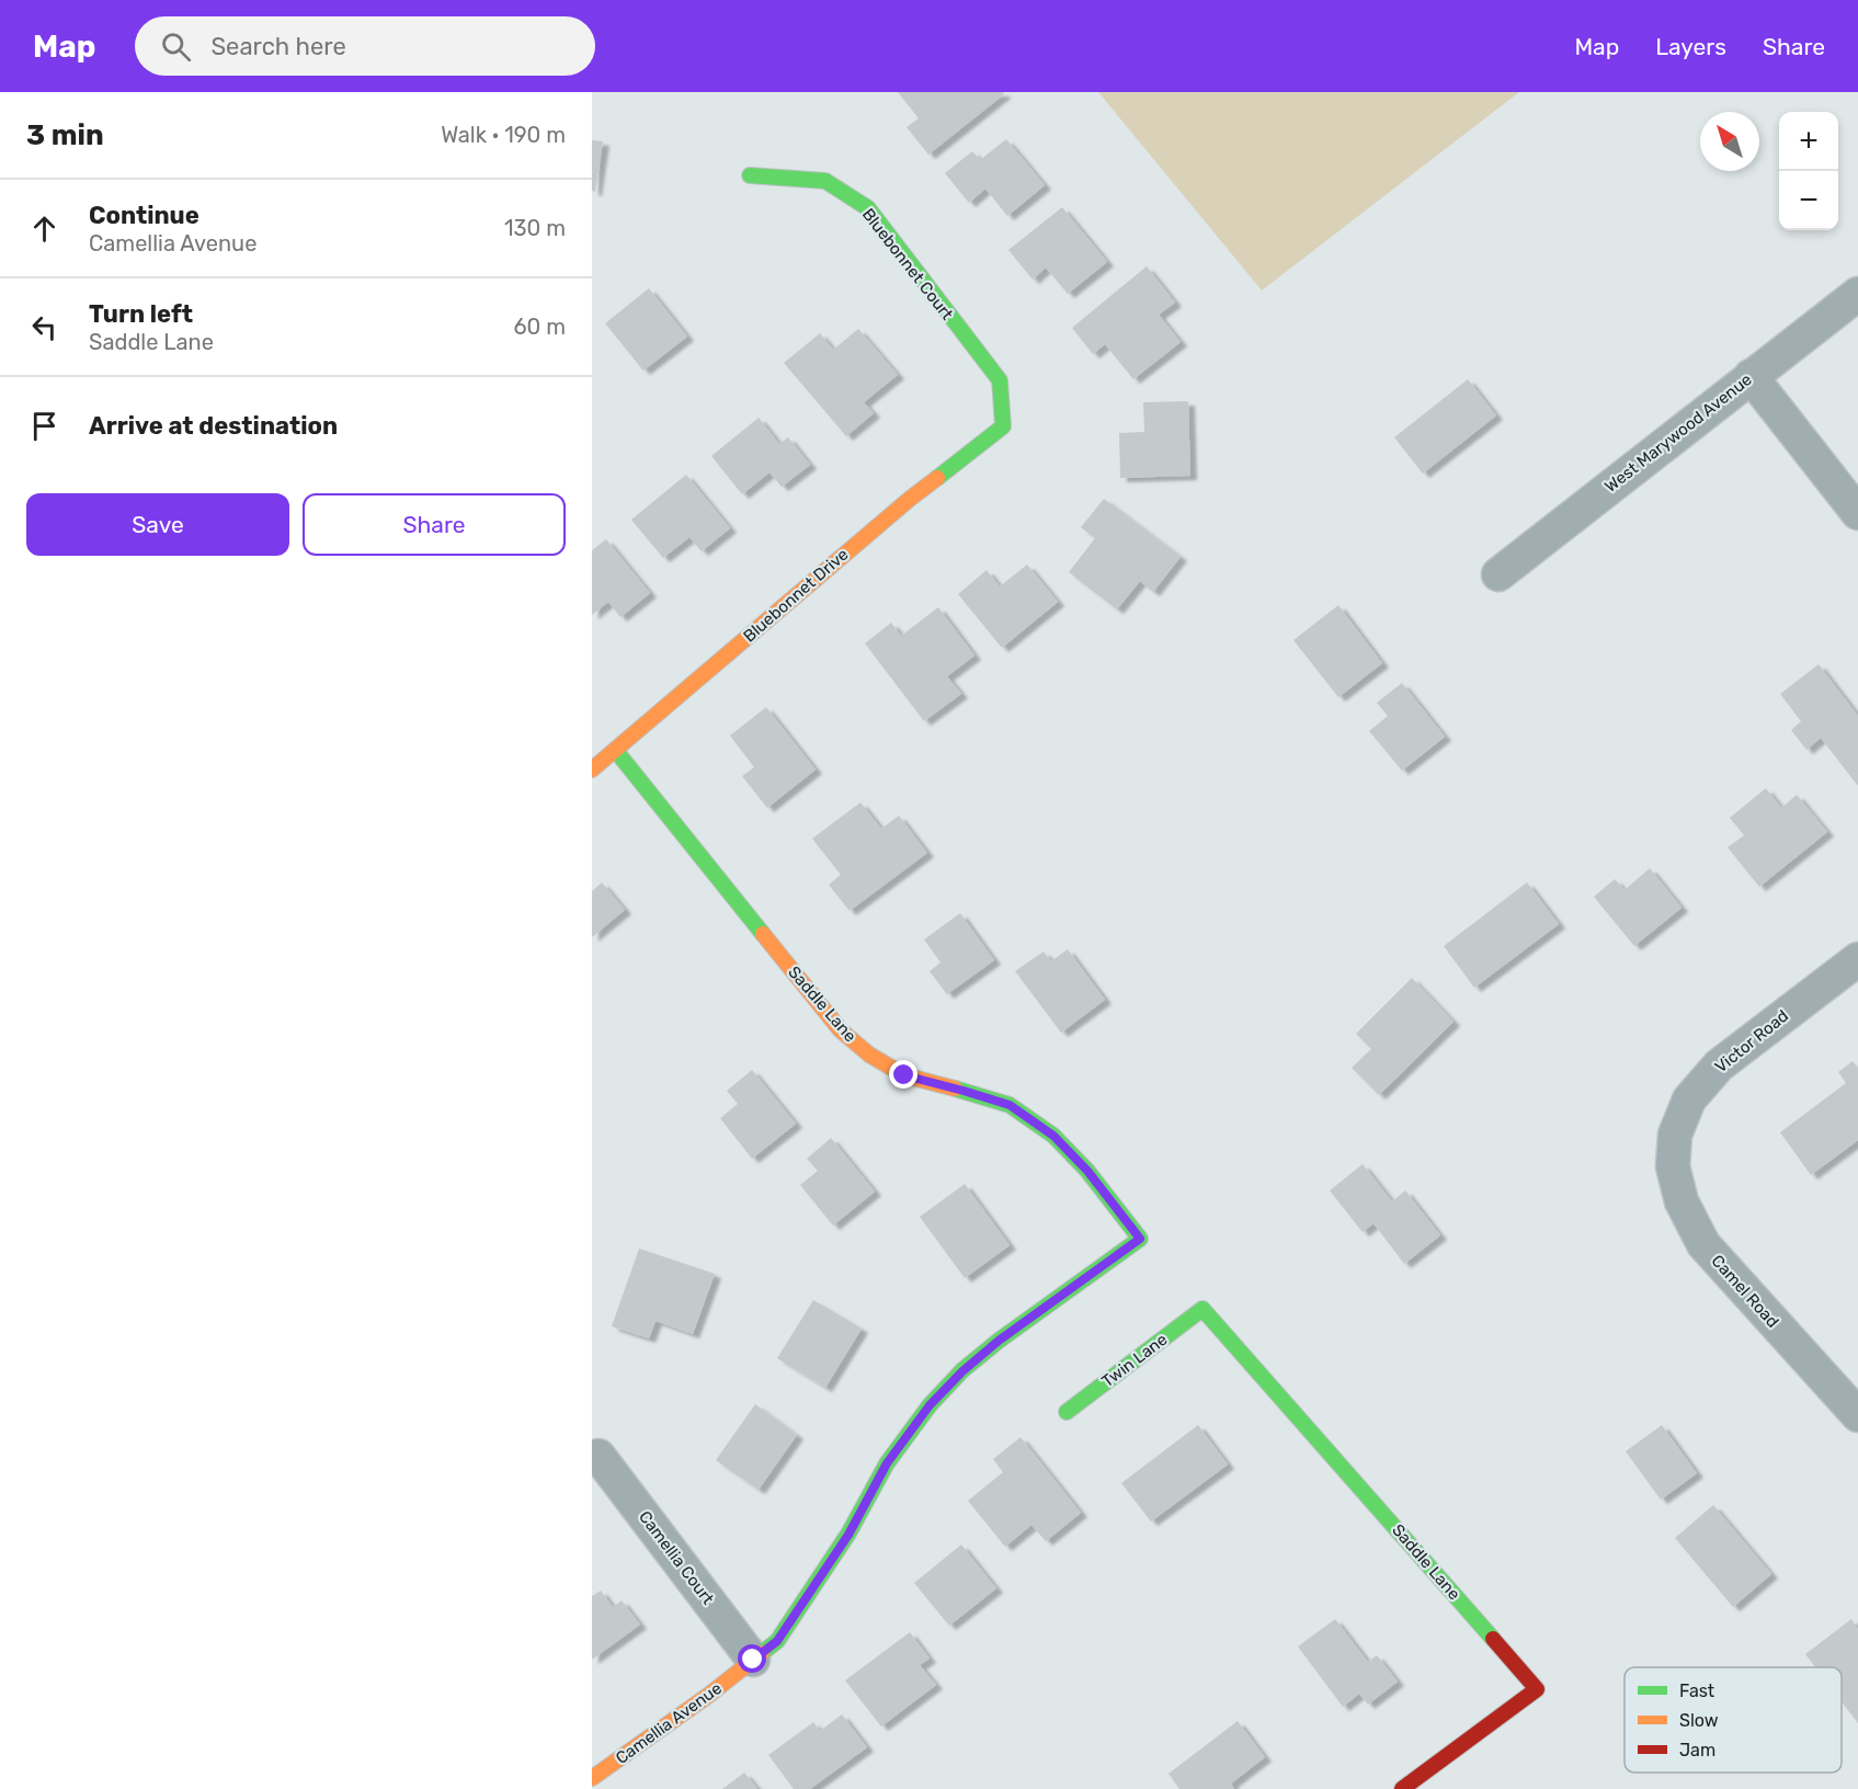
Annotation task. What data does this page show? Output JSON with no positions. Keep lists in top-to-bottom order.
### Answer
{
  "streets": {
    "street": [
      "Bluebonnet Court",
      "West Marywood Avenue",
      "Bluebonnet Drive",
      "Saddle Lane",
      "Victor Road",
      "Camel Road",
      "Twin Lane",
      "Camellia Court",
      "Camellia Avenue"
    ]
  },
  "crossings": [
    ["Bluebonnet Court", "Bluebonnet Drive"],
    ["Bluebonnet Drive", "Saddle Lane"],
    ["Saddle Lane", "Twin Lane"],
    ["Saddle Lane", "Camellia Avenue"],
    ["Victor Road", "Camel Road"],
    ["Camellia Court", "Camellia Avenue"]
  ],
  "legend": ["Fast", "Slow", "Jam"],
  "north": "top left",
  "page": {
    "header": "Map",
    "search": "Search here",
    "nav": ["Map", "Layers", "Share"],
    "heading": ["3 min", "Walk · 190 m"],
    "map_buttons": ["+", "−"],
    "list": [
      ["Continue", "Camellia Avenue", "130 m"],
      ["Turn left", "Saddle Lane", "60 m"],
      "Arrive at destination"
    ],
    "buttons": ["Save", "Share"]
  }
}
